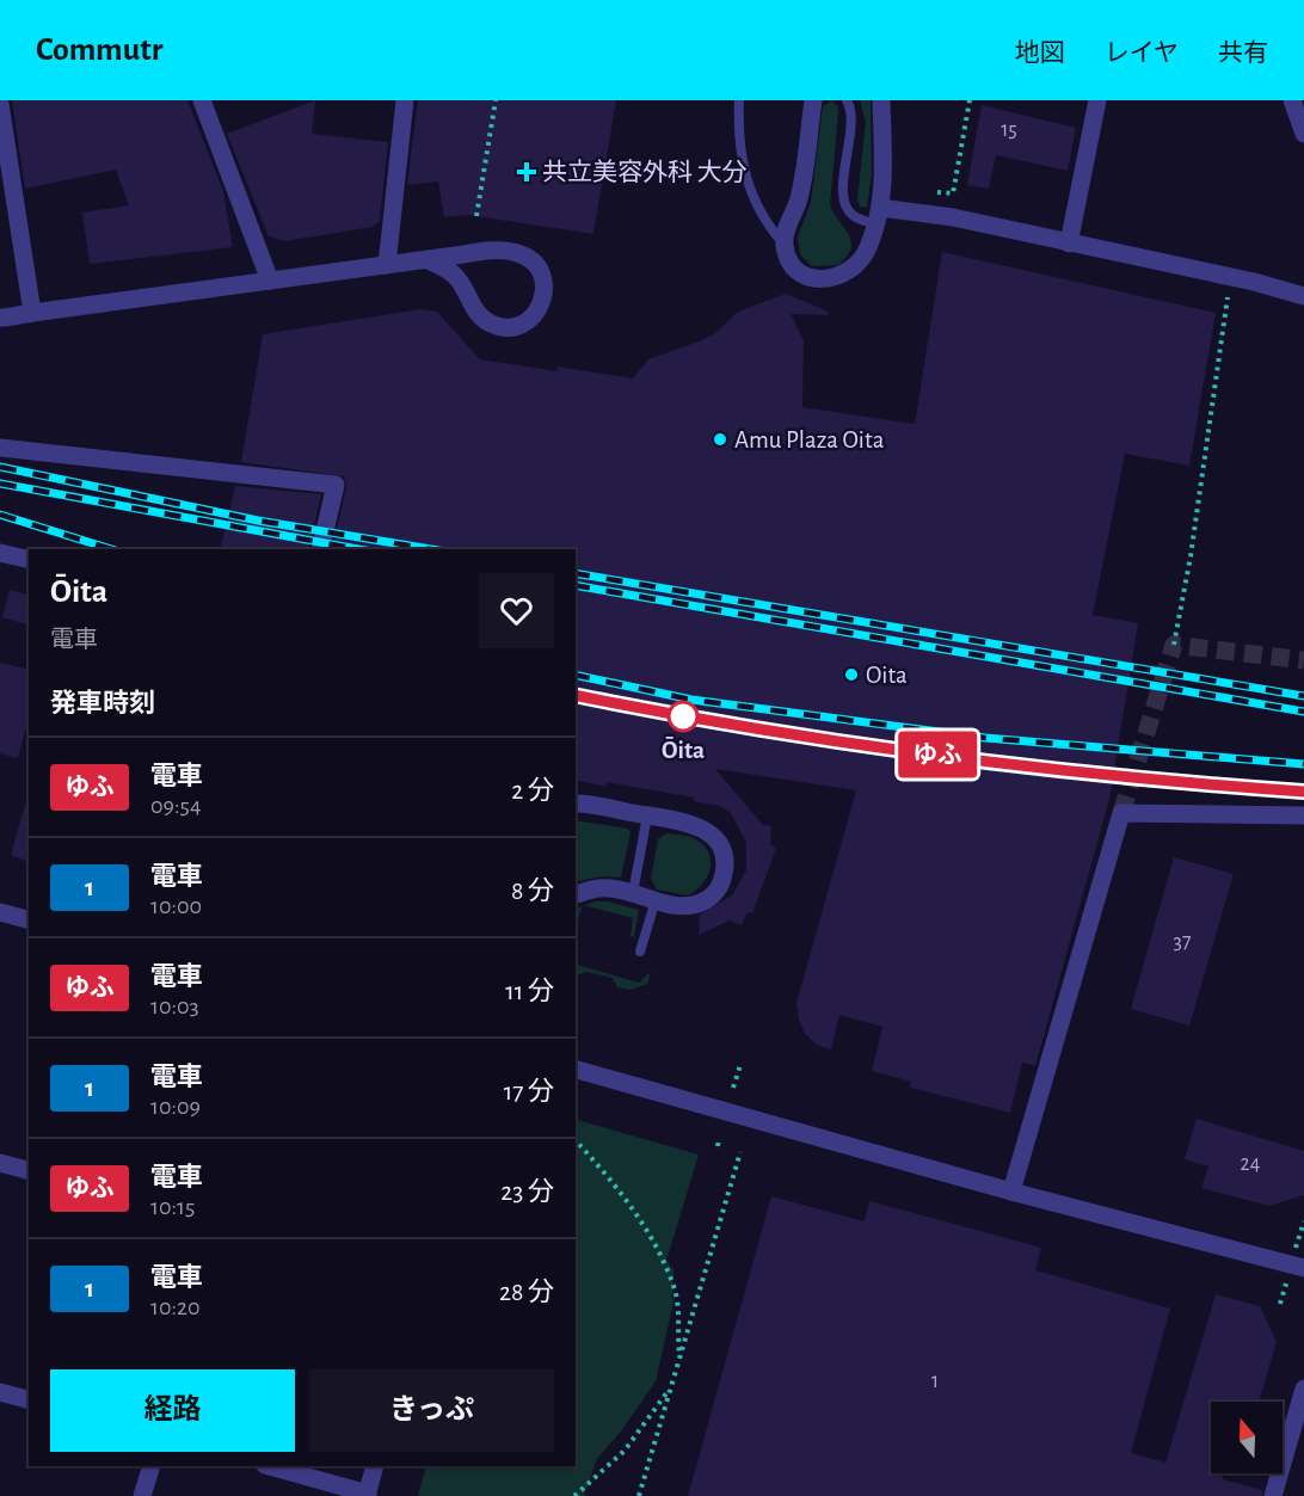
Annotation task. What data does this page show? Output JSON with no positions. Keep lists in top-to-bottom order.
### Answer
{
  "places": {
    "health": ["共立美容外科 大分"],
    "other": ["Amu Plaza Oita", "Oita", "Ōita"]
  },
  "house_numbers": [
    "15",
    "37",
    "24",
    "1"
  ],
  "north": "top",
  "page": {
    "header": "Commutr",
    "nav": ["地図", "レイヤ", "共有"],
    "on_map": "ゆふ",
    "heading": [
      ["Ōita", "電車"],
      "発車時刻"
    ],
    "list": [
      {
        "mark": "ゆふ",
        "name": "電車",
        "note": "09:54",
        "value": "2 分"
      },
      {
        "mark": "1",
        "name": "電車",
        "note": "10:00",
        "value": "8 分"
      },
      {
        "mark": "ゆふ",
        "name": "電車",
        "note": "10:03",
        "value": "11 分"
      },
      {
        "mark": "1",
        "name": "電車",
        "note": "10:09",
        "value": "17 分"
      },
      {
        "mark": "ゆふ",
        "name": "電車",
        "note": "10:15",
        "value": "23 分"
      },
      {
        "mark": "1",
        "name": "電車",
        "note": "10:20",
        "value": "28 分"
      }
    ],
    "buttons": ["経路", "きっぷ"]
  }
}
